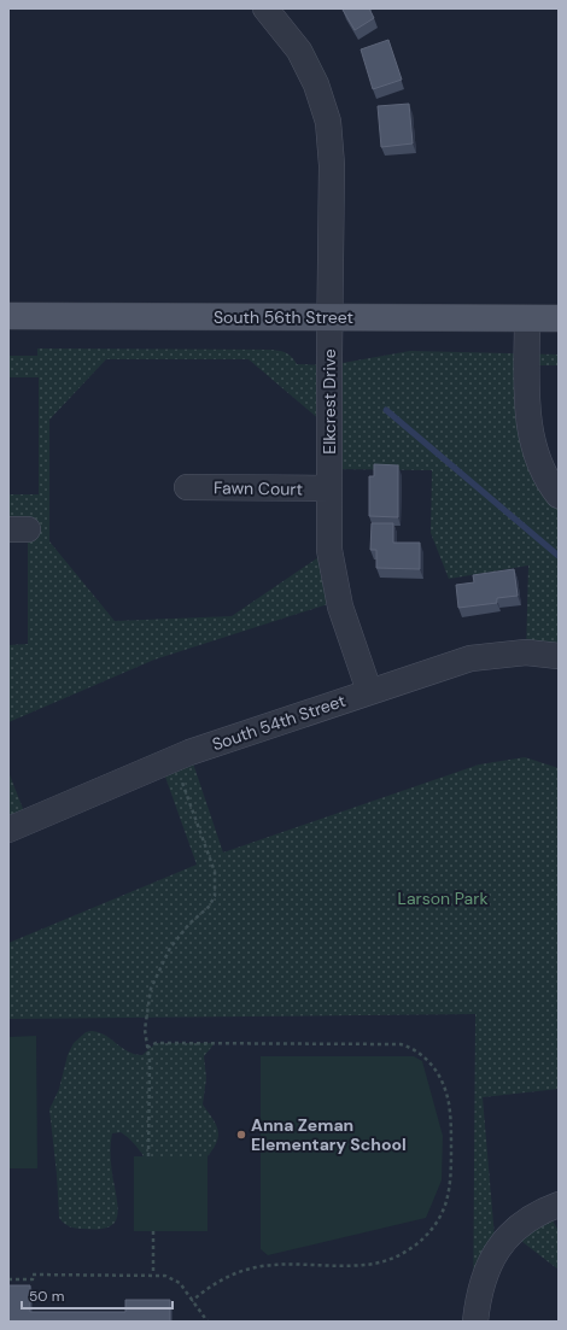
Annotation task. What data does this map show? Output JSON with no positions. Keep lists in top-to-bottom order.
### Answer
{
  "streets": {
    "main road": ["South 56th Street"],
    "street": ["Elkcrest Drive", "Fawn Court", "South 54th Street"]
  },
  "crossings": [
    ["South 56th Street", "Elkcrest Drive"],
    ["Elkcrest Drive", "Fawn Court"],
    ["Elkcrest Drive", "South 54th Street"]
  ],
  "parks": ["Larson Park"],
  "places": ["Anna Zeman Elementary School"],
  "scale_bar": "50 m"
}
